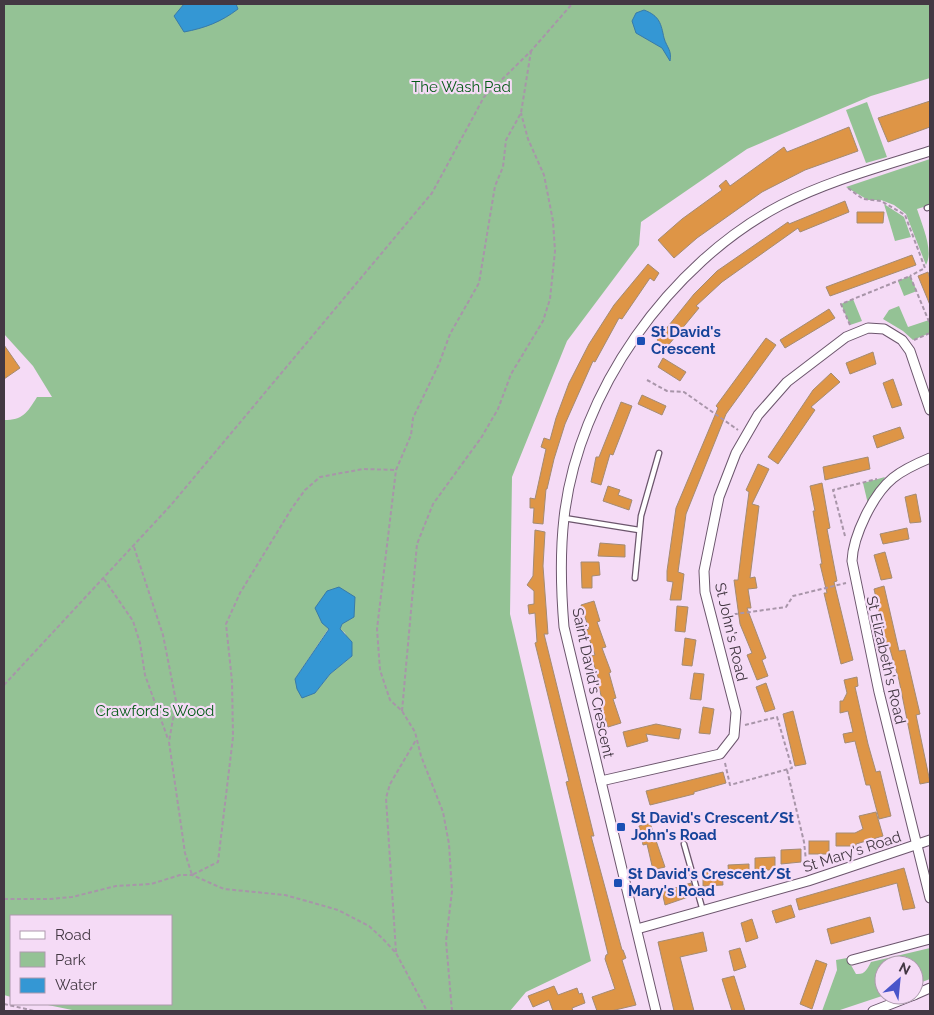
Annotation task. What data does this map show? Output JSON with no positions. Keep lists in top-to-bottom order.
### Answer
{
  "streets": {
    "street": [
      "St John's Road",
      "St Elizabeth's Road",
      "Saint David's Crescent",
      "St Mary's Road"
    ]
  },
  "crossings": [
    ["St Elizabeth's Road", "St Mary's Road"],
    ["Saint David's Crescent", "St Mary's Road"]
  ],
  "parks": ["The Wash Pad", "Crawford's Wood"],
  "places": {
    "transit": ["St David's Crescent", "St David's Crescent/St John's Road", "St David's Crescent/St Mary's Road"]
  },
  "legend": ["Road", "Park", "Water"],
  "north": "top right"
}
